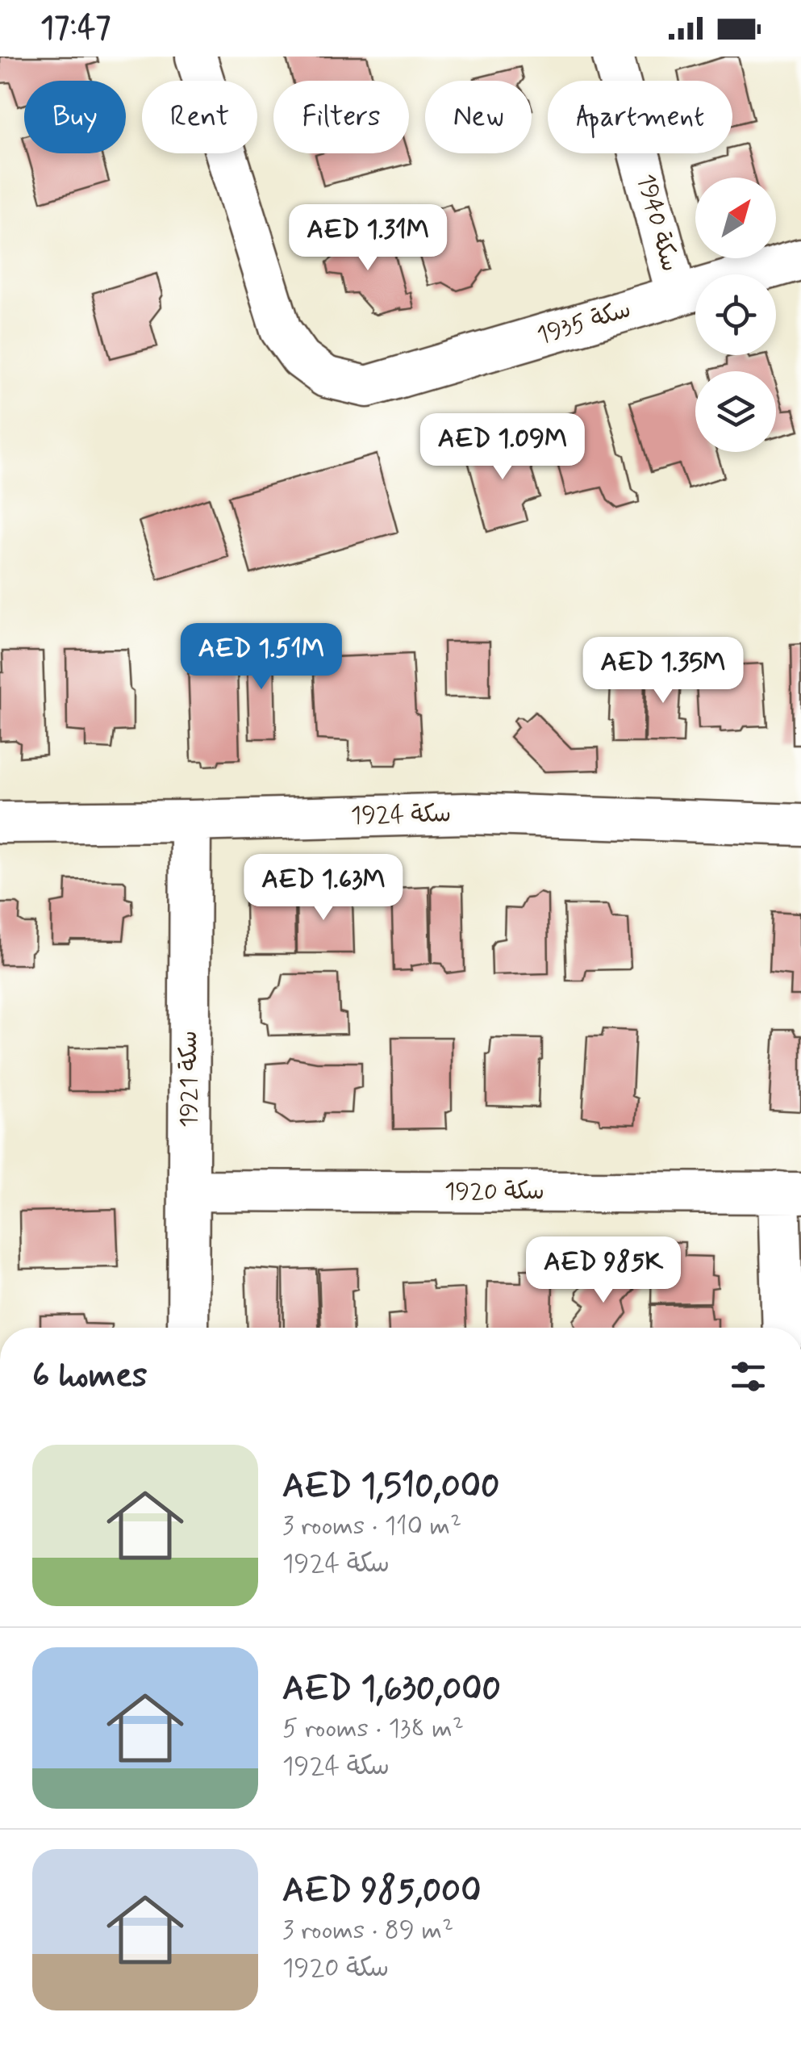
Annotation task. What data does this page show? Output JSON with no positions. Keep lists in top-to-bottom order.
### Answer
{
  "streets": {
    "street": [
      "سكة 1940",
      "سكة 1935",
      "سكة 1924",
      "سكة 1921",
      "سكة 1920"
    ]
  },
  "crossings": [
    ["سكة 1940", "سكة 1935"],
    ["سكة 1924", "سكة 1921"],
    ["سكة 1921", "سكة 1920"]
  ],
  "north": "top right",
  "page": {
    "status": "17:47",
    "chip": [
      "Buy",
      "Rent",
      "Filters",
      "New",
      "Apartment"
    ],
    "price": [
      "AED 1.31M",
      "AED 1.09M",
      "AED 1.51M",
      "AED 1.35M",
      "AED 1.63M",
      "AED 985K"
    ],
    "heading": "6 homes",
    "list": [
      {
        "name": "AED 1,510,000",
        "note": "3 rooms · 110 m² · سكة 1924"
      },
      {
        "name": "AED 1,630,000",
        "note": "5 rooms · 138 m² · سكة 1924"
      },
      {
        "name": "AED 985,000",
        "note": "3 rooms · 89 m² · سكة 1920"
      }
    ]
  }
}
